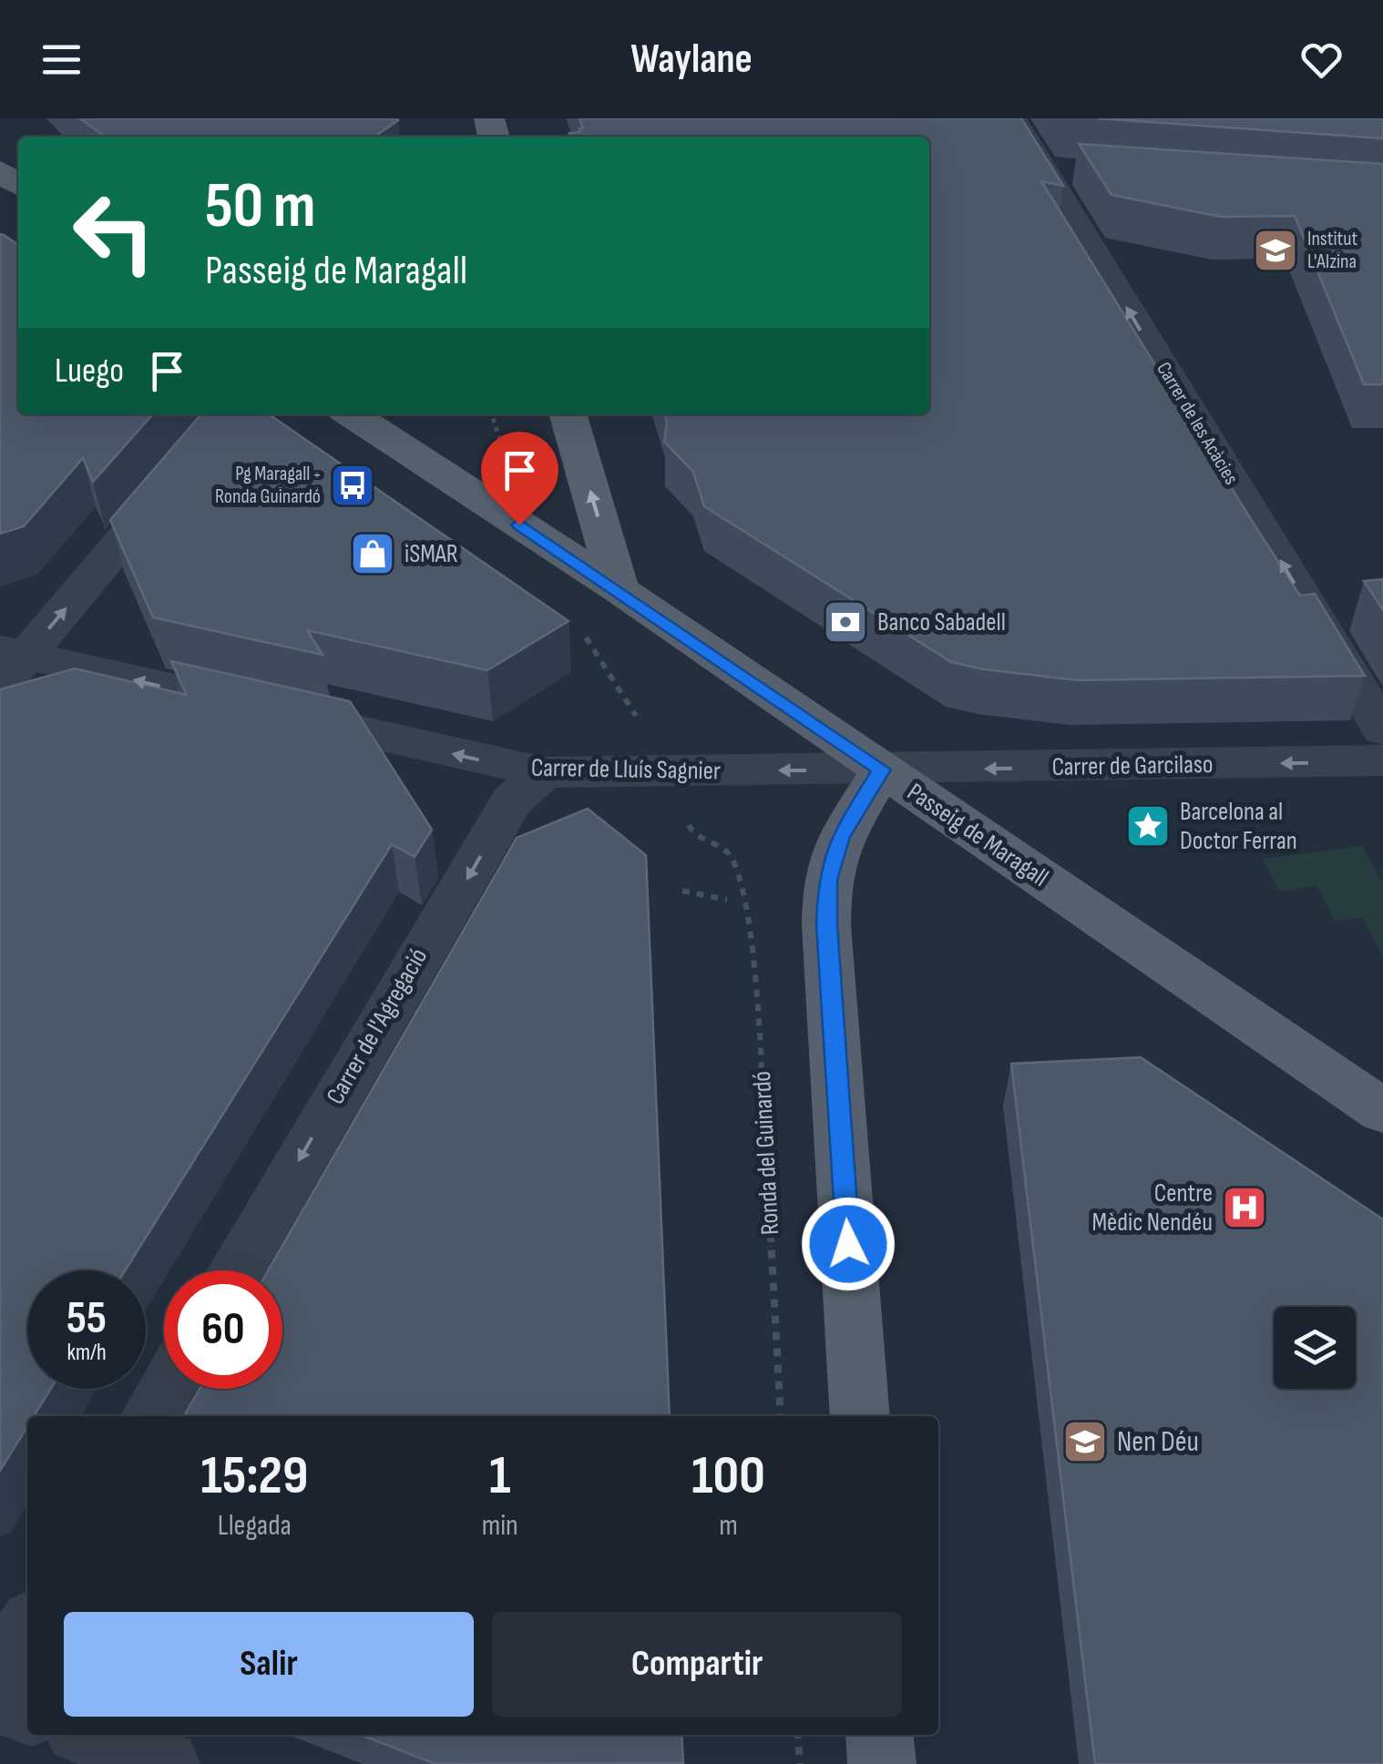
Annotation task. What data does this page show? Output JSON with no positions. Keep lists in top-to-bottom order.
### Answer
{
  "streets": {
    "main road": ["Passeig de Maragall"],
    "street": [
      "Carrer de les Acàcies",
      "Carrer de Garcilaso",
      "Carrer de Lluís Sagnier",
      "Carrer de l'Agregació"
    ],
    "path": ["Ronda del Guinardó"]
  },
  "crossings": [
    ["Carrer de Garcilaso", "Carrer de Lluís Sagnier"],
    ["Carrer de Garcilaso", "Passeig de Maragall"],
    ["Carrer de Lluís Sagnier", "Passeig de Maragall"],
    ["Carrer de Lluís Sagnier", "Carrer de l'Agregació"]
  ],
  "one_way": [
    "Carrer de les Acàcies",
    "Carrer de Garcilaso",
    "Carrer de Lluís Sagnier",
    "Carrer de l'Agregació"
  ],
  "places": {
    "school or university": ["Institut L'Alzina", "Nen Déu"],
    "bus stop": ["Pg Maragall - Ronda Guinardó"],
    "shop": ["iSMAR"],
    "bank": ["Banco Sabadell"],
    "place": ["Barcelona al Doctor Ferran"],
    "hospital": ["Centre Mèdic Nendéu"]
  },
  "page": {
    "header": "Waylane",
    "turn": ["50 m", "Passeig de Maragall"],
    "then": "Luego",
    "speed": "55 km/h",
    "limit": "60",
    "eta": [
      "15:29",
      "Llegada",
      "1",
      "min",
      "100",
      "m"
    ],
    "buttons": ["Salir", "Compartir"]
  }
}
